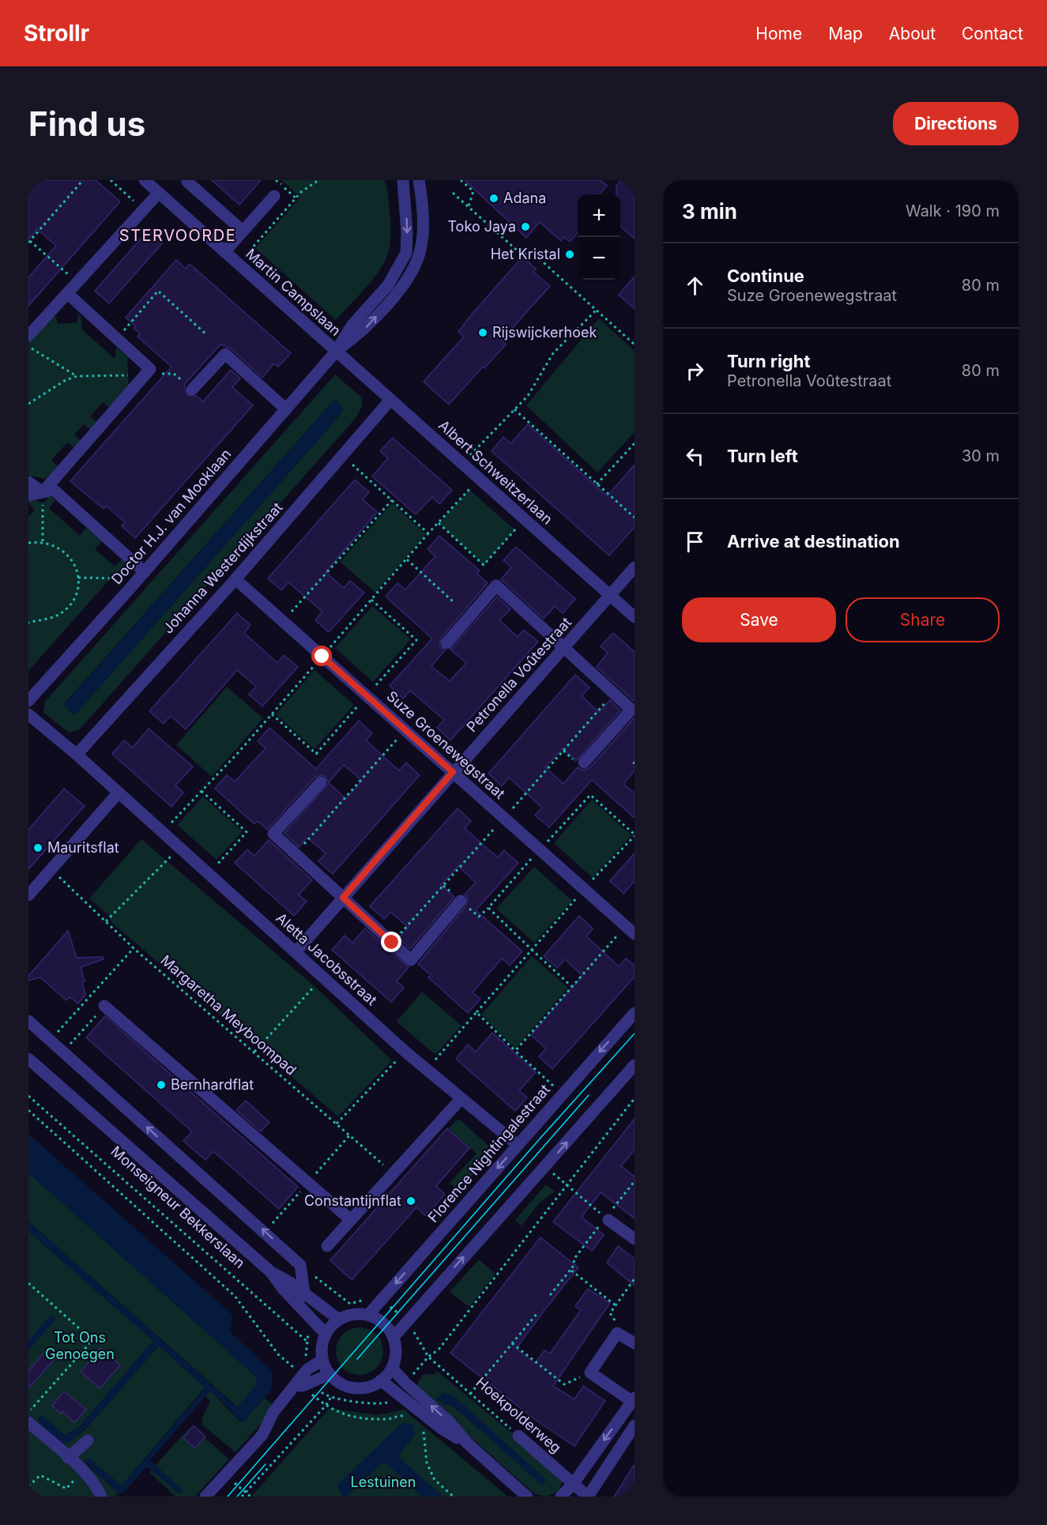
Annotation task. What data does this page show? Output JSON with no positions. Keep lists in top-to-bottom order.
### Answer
{
  "streets": {
    "street": [
      "Martin Campslaan",
      "Albert Schweitzerlaan",
      "Doctor H.J. van Mooklaan",
      "Johanna Westerdijkstraat",
      "Petronella Voûtestraat",
      "Suze Groenewegstraat",
      "Aletta Jacobsstraat",
      "Florence Nightingalestraat",
      "Monseigneur Bekkerslaan",
      "Hoekpolderweg"
    ],
    "path": ["Margaretha Meyboompad"]
  },
  "crossings": [
    ["Martin Campslaan", "Albert Schweitzerlaan"],
    ["Martin Campslaan", "Doctor H.J. van Mooklaan"],
    ["Albert Schweitzerlaan", "Doctor H.J. van Mooklaan"],
    ["Albert Schweitzerlaan", "Johanna Westerdijkstraat"],
    ["Albert Schweitzerlaan", "Petronella Voûtestraat"],
    ["Johanna Westerdijkstraat", "Suze Groenewegstraat"],
    ["Johanna Westerdijkstraat", "Aletta Jacobsstraat"],
    ["Petronella Voûtestraat", "Suze Groenewegstraat"],
    ["Petronella Voûtestraat", "Aletta Jacobsstraat"],
    ["Aletta Jacobsstraat", "Florence Nightingalestraat"],
    ["Florence Nightingalestraat", "Monseigneur Bekkerslaan"],
    ["Florence Nightingalestraat", "Hoekpolderweg"]
  ],
  "districts": ["STERVOORDE"],
  "parks": ["Tot Ons Genoegen", "Lestuinen"],
  "places": [
    "Adana",
    "Toko Jaya",
    "Het Kristal",
    "Rijswijckerhoek",
    "Mauritsflat",
    "Bernhardflat",
    "Constantijnflat"
  ],
  "page": {
    "header": "Strollr",
    "nav": [
      "Home",
      "Map",
      "About",
      "Contact"
    ],
    "buttons": [
      "Directions",
      ["Save", "Share"]
    ],
    "title": "Find us",
    "heading": ["3 min", "Walk · 190 m"],
    "map_buttons": ["+", "−"],
    "list": [
      ["Continue", "Suze Groenewegstraat", "80 m"],
      ["Turn right", "Petronella Voûtestraat", "80 m"],
      ["Turn left", "30 m"],
      "Arrive at destination"
    ]
  }
}
